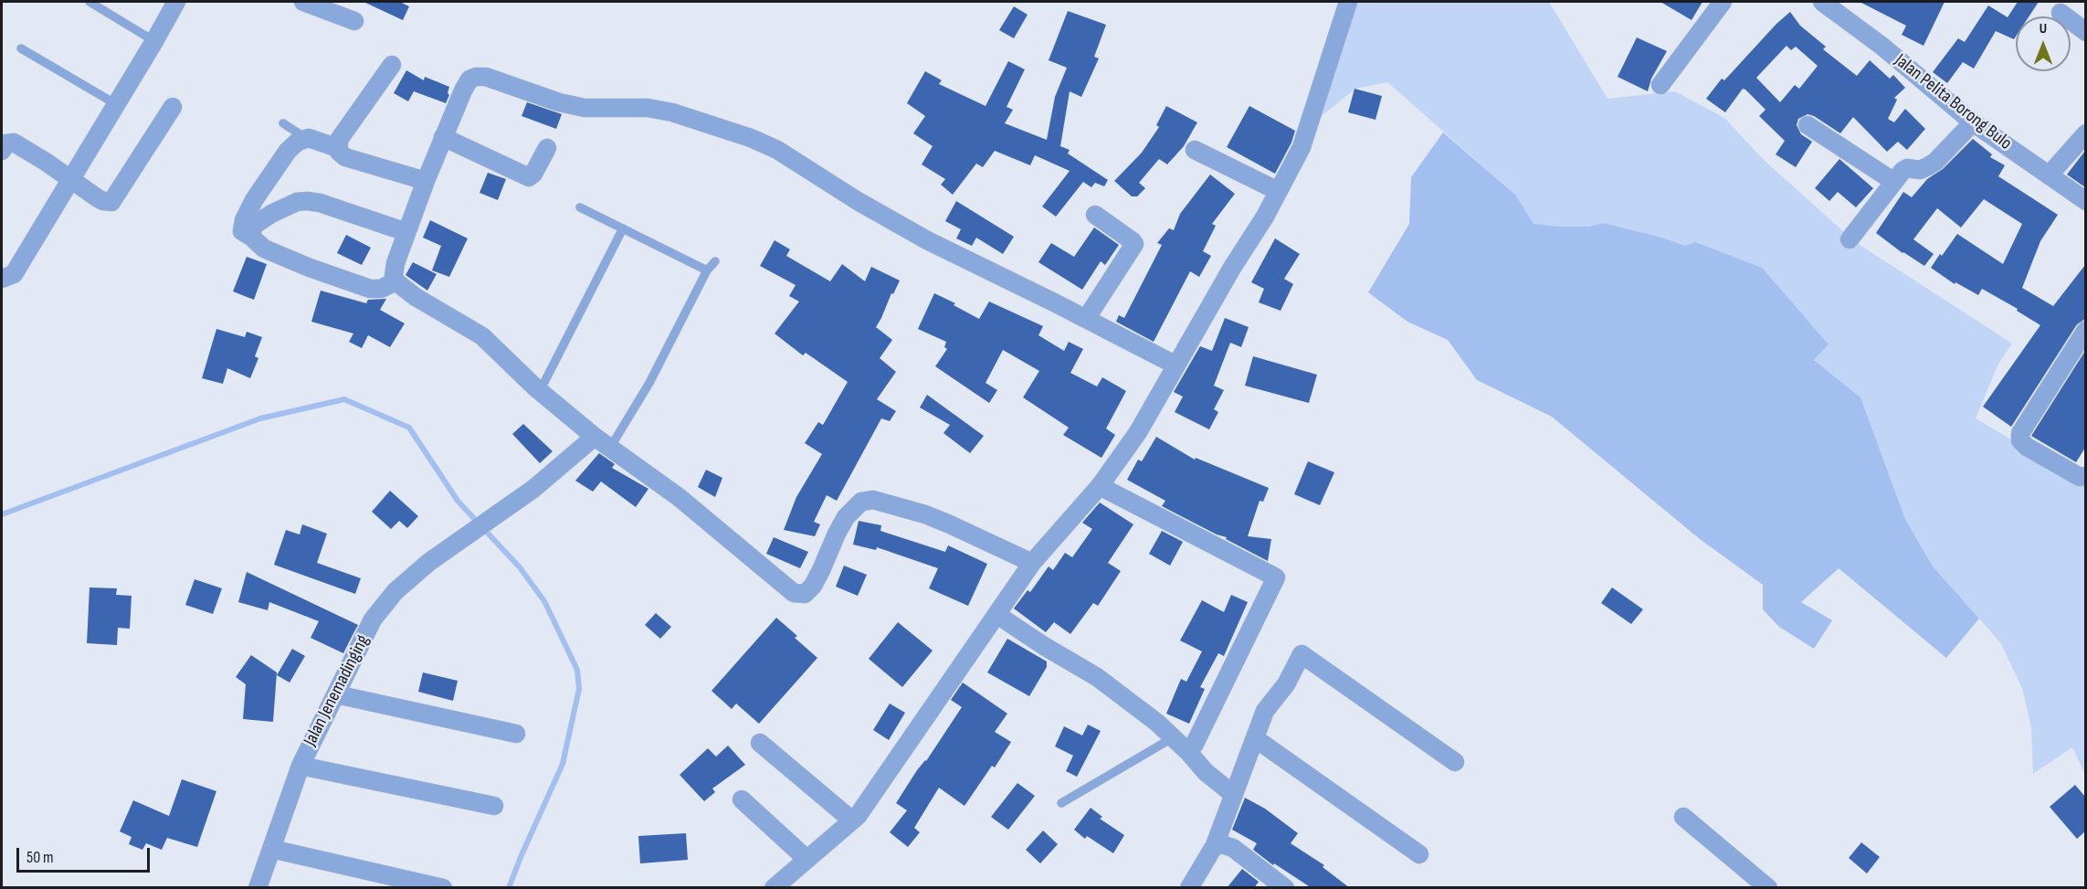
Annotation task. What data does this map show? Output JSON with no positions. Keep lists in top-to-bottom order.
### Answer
{
  "streets": {
    "street": ["Jalan Pelita Borong Bulo", "Jalan Jenemadinging"]
  },
  "scale_bar": "50 m",
  "north": "top"
}
